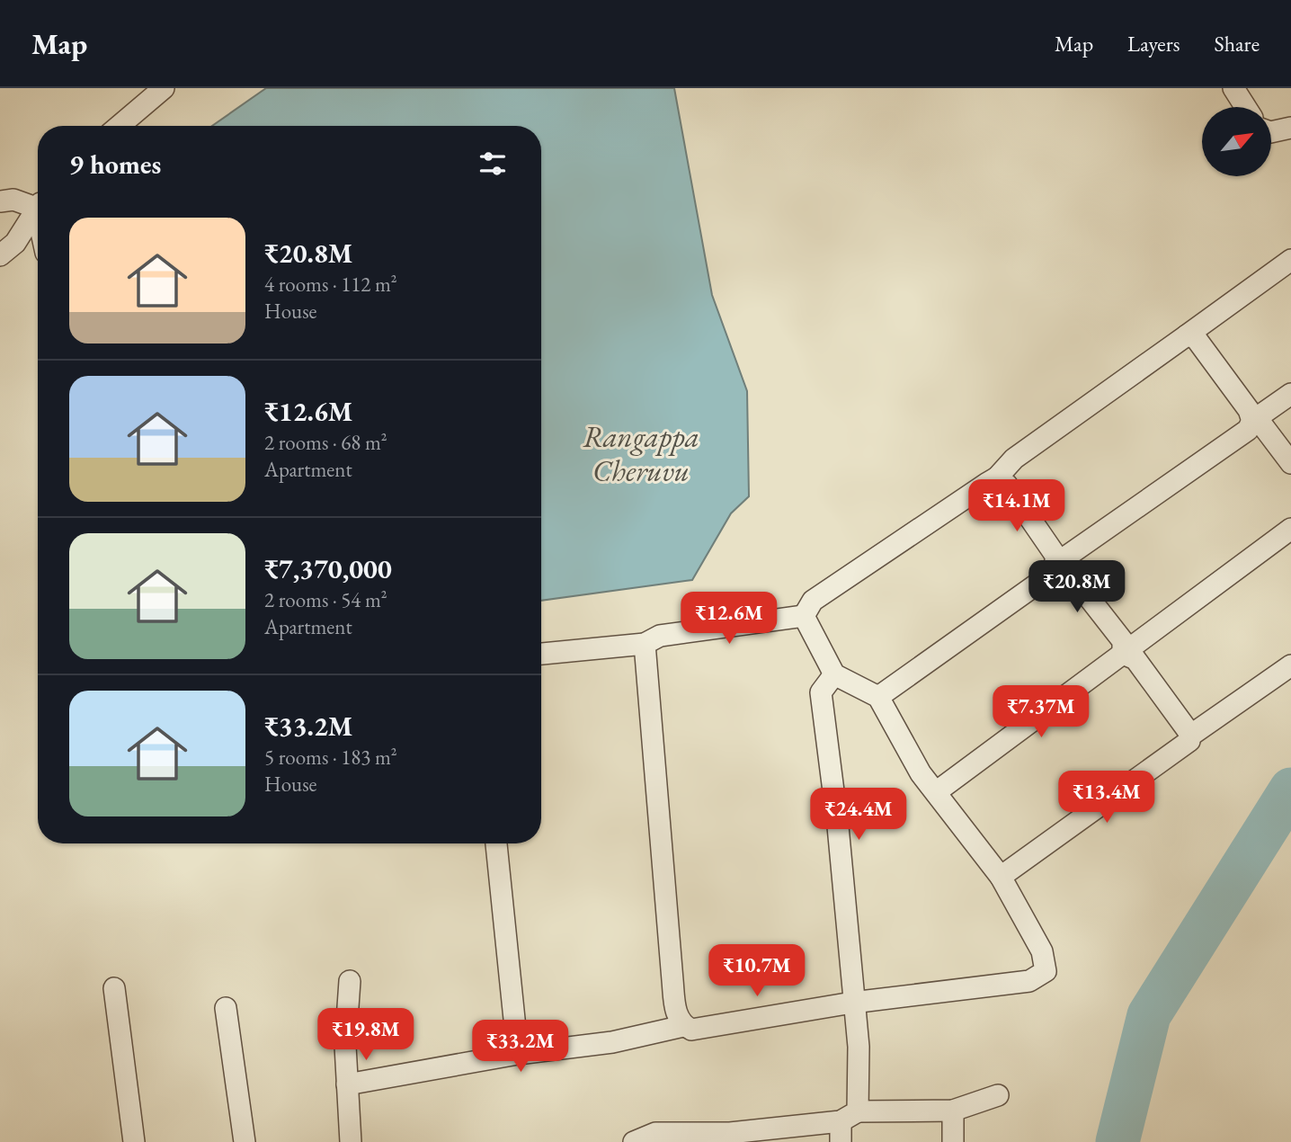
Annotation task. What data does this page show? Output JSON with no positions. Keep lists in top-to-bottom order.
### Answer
{
  "water": ["Rangappa Cheruvu"],
  "north": "top right",
  "page": {
    "header": "Map",
    "nav": ["Map", "Layers", "Share"],
    "heading": "9 homes",
    "list": [
      {
        "name": "₹20.8M",
        "note": "4 rooms · 112 m² · House"
      },
      {
        "name": "₹12.6M",
        "note": "2 rooms · 68 m² · Apartment"
      },
      {
        "name": "₹7,370,000",
        "note": "2 rooms · 54 m² · Apartment"
      },
      {
        "name": "₹33.2M",
        "note": "5 rooms · 183 m² · House"
      }
    ],
    "price": [
      "₹14.1M",
      "₹20.8M",
      "₹12.6M",
      "₹7.37M",
      "₹13.4M",
      "₹24.4M",
      "₹10.7M",
      "₹19.8M",
      "₹33.2M"
    ]
  }
}
